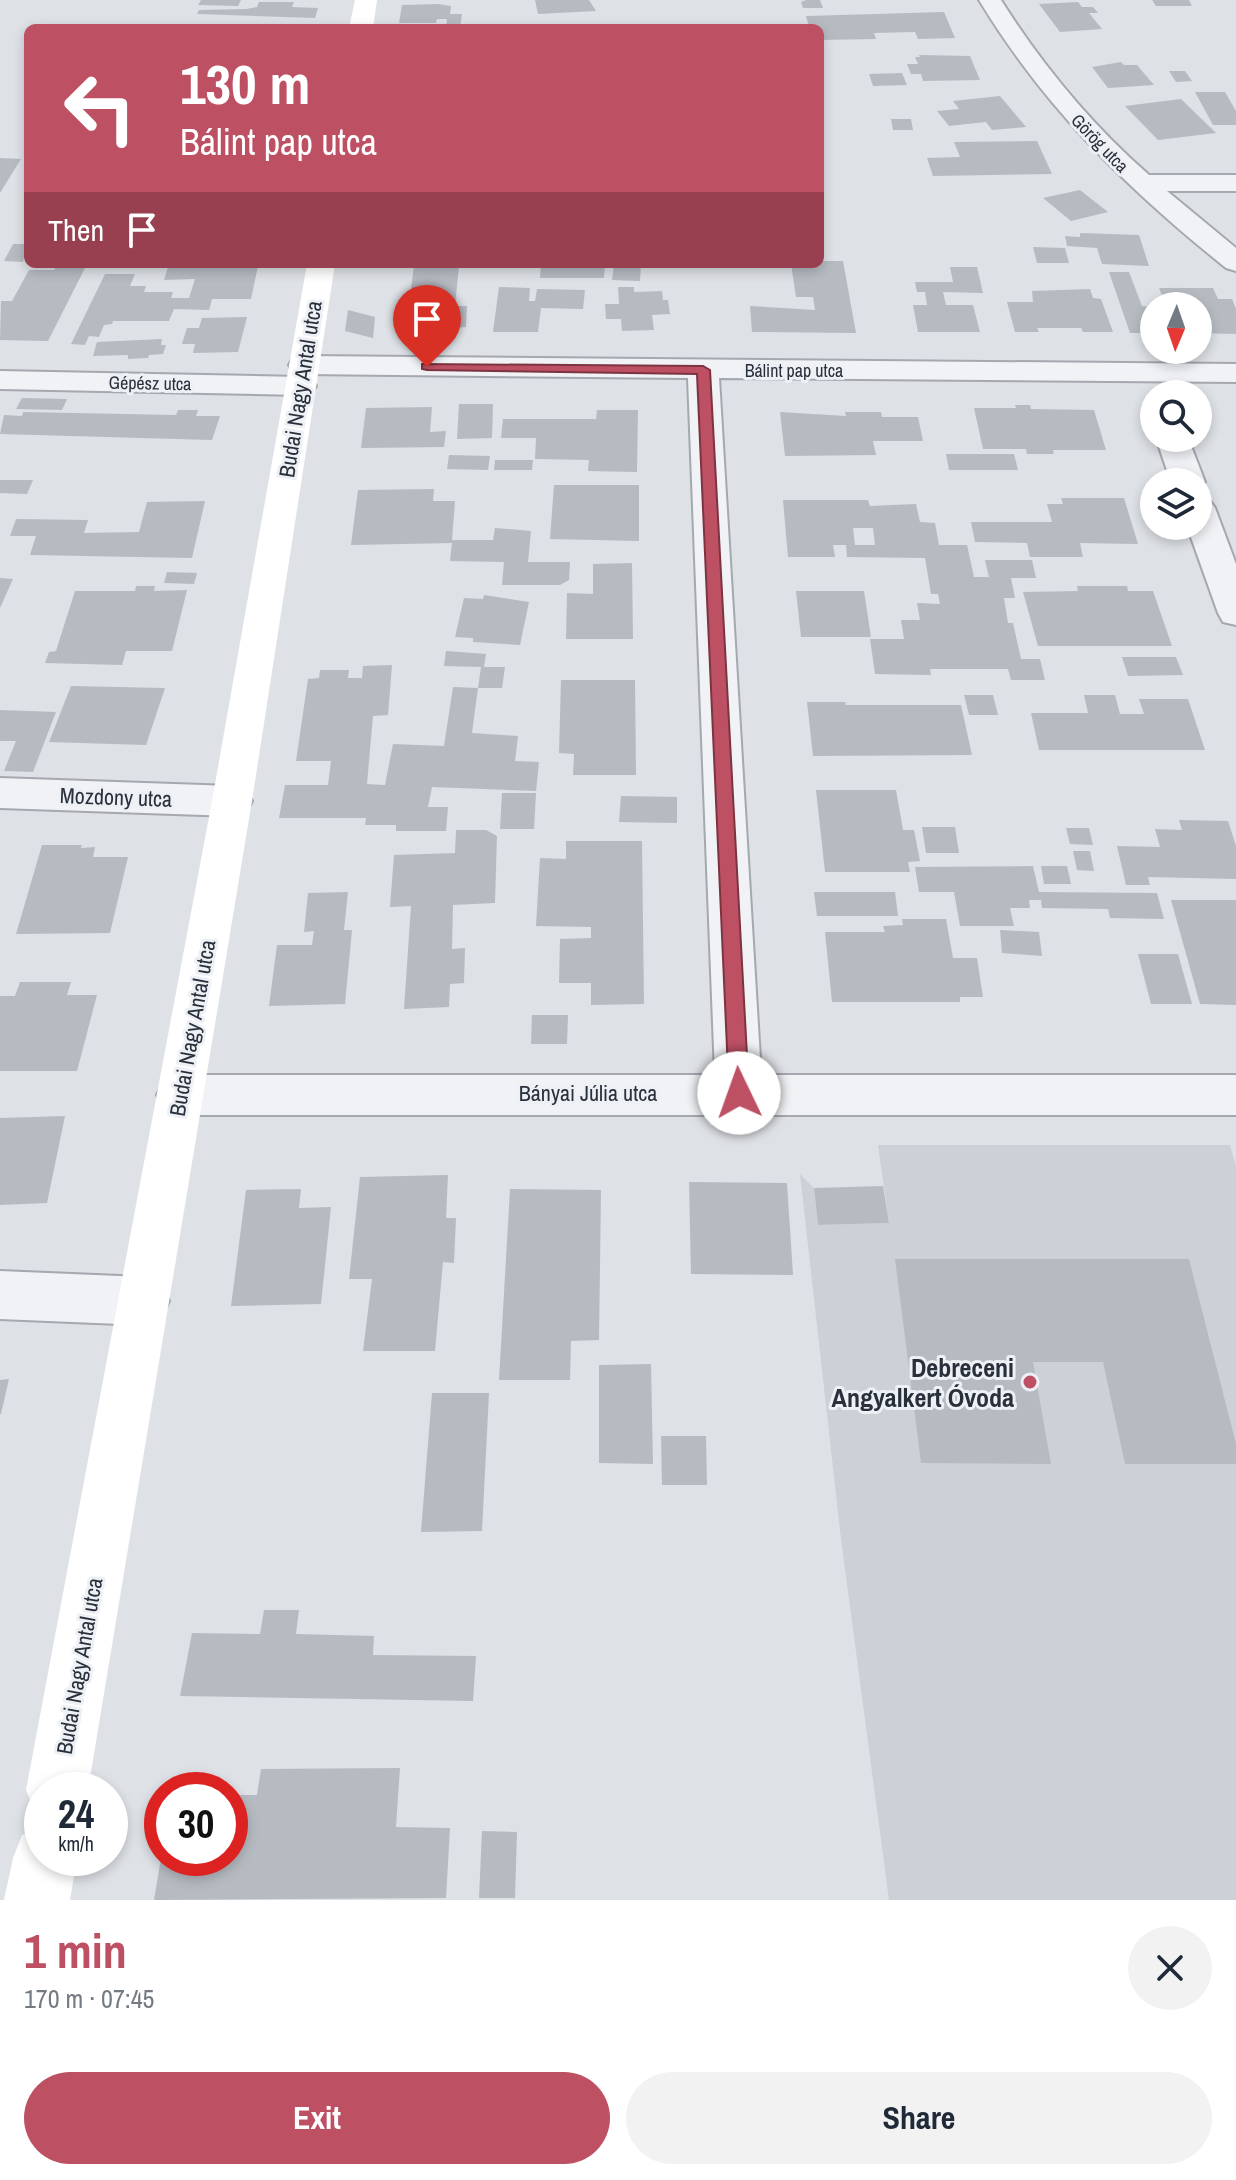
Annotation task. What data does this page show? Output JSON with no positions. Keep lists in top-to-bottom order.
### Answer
{
  "streets": {
    "street": [
      "Görög utca",
      "Bálint pap utca",
      "Gépész utca",
      "Budai Nagy Antal utca",
      "Mozdony utca",
      "Bányai Júlia utca"
    ]
  },
  "crossings": [
    ["Bálint pap utca", "Gépész utca"],
    ["Bálint pap utca", "Budai Nagy Antal utca"],
    ["Gépész utca", "Budai Nagy Antal utca"],
    ["Budai Nagy Antal utca", "Mozdony utca"],
    ["Budai Nagy Antal utca", "Bányai Júlia utca"]
  ],
  "places": ["Debreceni Angyalkert Óvoda"],
  "north": "bottom",
  "page": {
    "turn": ["130 m", "Bálint pap utca"],
    "then": "Then",
    "speed": "24 km/h",
    "limit": "30",
    "heading": ["1 min", "170 m · 07:45"],
    "buttons": ["Exit", "Share"]
  }
}
